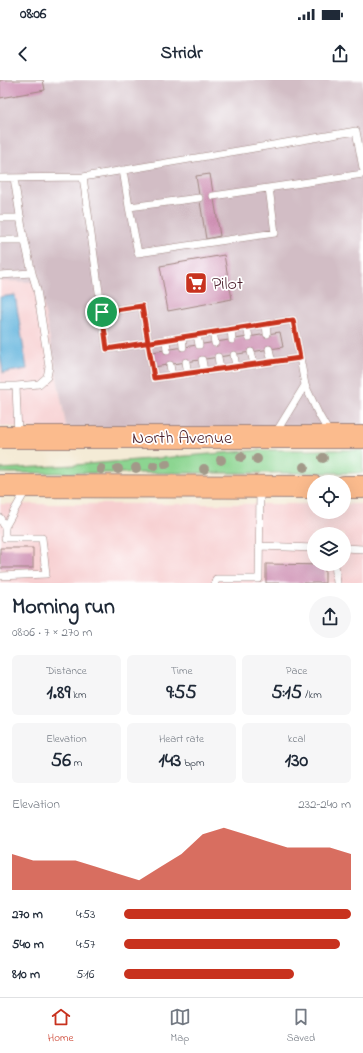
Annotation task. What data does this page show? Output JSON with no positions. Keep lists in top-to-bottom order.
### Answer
{
  "streets": {
    "main road": ["North Avenue"]
  },
  "places": {
    "supermarket": ["Pilot"]
  },
  "page": {
    "status": "08:06",
    "header": "Stridr",
    "heading": ["Morning run", "08:06 · 7 × 270 m"],
    "stats": [
      ["Distance", "1.89 km"],
      ["Time", "9:55"],
      ["Pace", "5:15 /km"],
      ["Elevation", "56 m"],
      ["Heart rate", "143 bpm"],
      ["kcal", "130"]
    ],
    "chart": ["Elevation", "232–240 m"],
    "list": [
      {
        "name": "270 m",
        "note": "4:53"
      },
      {
        "name": "540 m",
        "note": "4:57"
      },
      {
        "name": "810 m",
        "note": "5:16"
      }
    ],
    "tabs": ["Home", "Map", "Saved"]
  }
}
